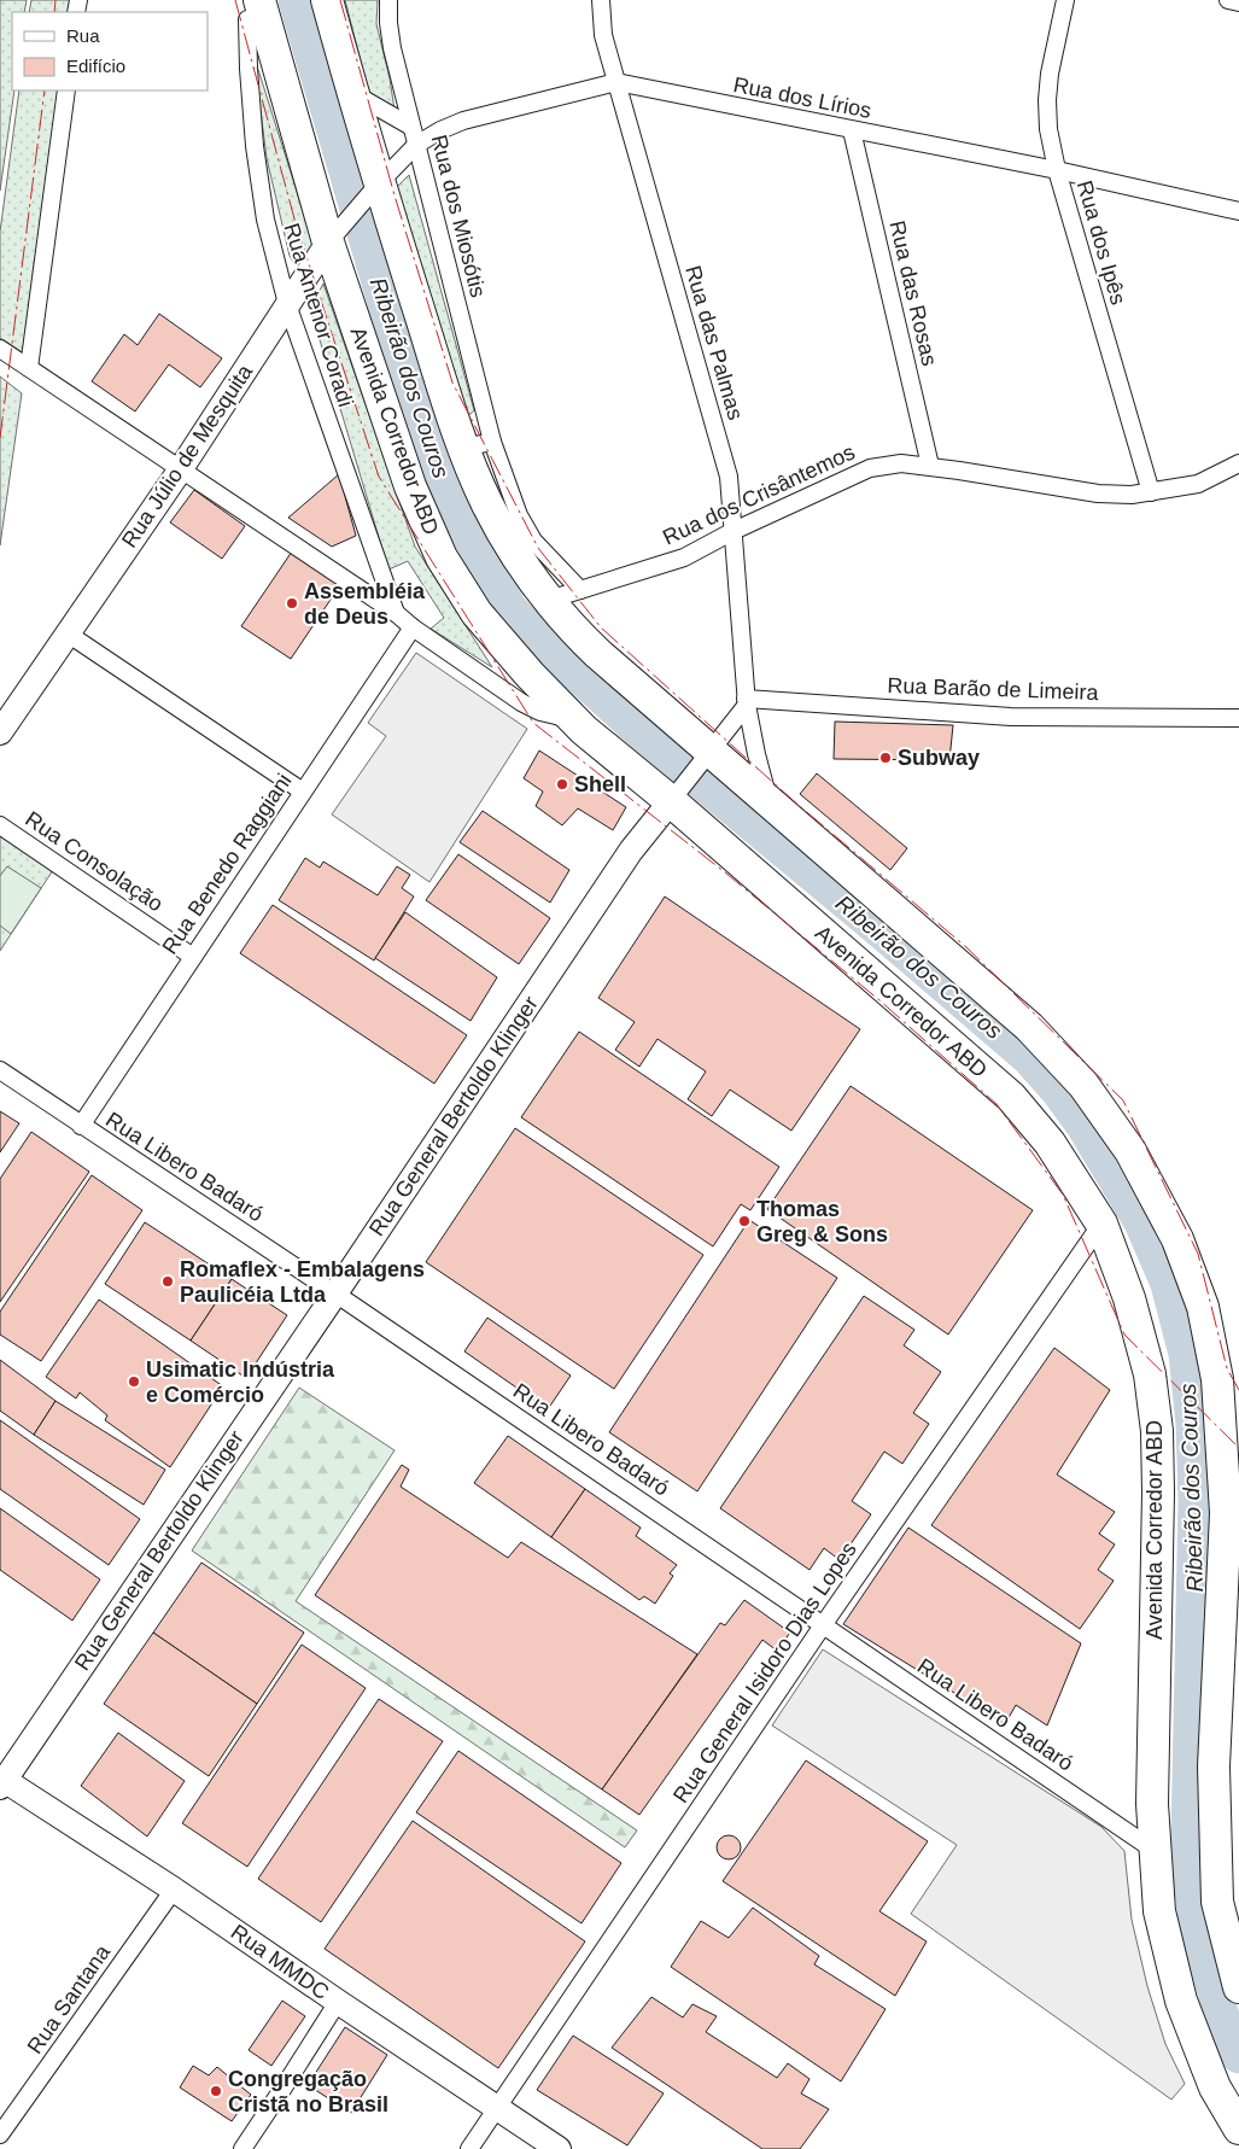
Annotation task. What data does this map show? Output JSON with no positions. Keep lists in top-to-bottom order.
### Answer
{
  "streets": {
    "highway": ["Avenida Corredor ABD"],
    "street": [
      "Rua dos Lírios",
      "Rua dos Miosótis",
      "Rua dos Ipês",
      "Rua das Rosas",
      "Rua Antenor Coradi",
      "Rua das Palmas",
      "Rua Júlio de Mesquita",
      "Rua dos Crisântemos",
      "Rua Barão de Limeira",
      "Rua Consolação",
      "Rua Benedo Raggiani",
      "Rua General Bertoldo Klinger",
      "Rua Libero Badaró",
      "Rua General Isidoro Dias Lopes",
      "Rua MMDC",
      "Rua Santana"
    ]
  },
  "crossings": [
    ["Rua dos Lírios", "Rua dos Miosótis"],
    ["Rua dos Lírios", "Rua dos Ipês"],
    ["Rua dos Lírios", "Rua das Rosas"],
    ["Rua dos Lírios", "Rua das Palmas"],
    ["Rua dos Lírios", "Rua Júlio de Mesquita"],
    ["Rua dos Miosótis", "Rua dos Crisântemos"],
    ["Rua dos Ipês", "Rua dos Crisântemos"],
    ["Rua das Rosas", "Rua dos Crisântemos"],
    ["Rua Antenor Coradi", "Avenida Corredor ABD"],
    ["Rua Antenor Coradi", "Rua Júlio de Mesquita"],
    ["Rua das Palmas", "Rua dos Crisântemos"],
    ["Rua das Palmas", "Rua Barão de Limeira"],
    ["Avenida Corredor ABD", "Rua Júlio de Mesquita"],
    ["Avenida Corredor ABD", "Rua General Bertoldo Klinger"],
    ["Avenida Corredor ABD", "Rua Libero Badaró"],
    ["Avenida Corredor ABD", "Rua General Isidoro Dias Lopes"],
    ["Rua Consolação", "Rua Benedo Raggiani"],
    ["Rua Benedo Raggiani", "Rua Libero Badaró"],
    ["Rua General Bertoldo Klinger", "Rua Libero Badaró"],
    ["Rua General Bertoldo Klinger", "Rua MMDC"],
    ["Rua Libero Badaró", "Rua General Isidoro Dias Lopes"],
    ["Rua General Isidoro Dias Lopes", "Rua MMDC"],
    ["Rua MMDC", "Rua Santana"]
  ],
  "water": ["Ribeirão dos Couros"],
  "places": [
    "Assembléia de Deus",
    "Subway",
    "Shell",
    "Thomas Greg & Sons",
    "Romaflex - Embalagens Paulicéia Ltda",
    "Usimatic Indústria e Comércio",
    "Congregação Cristã no Brasil"
  ],
  "legend": ["Rua", "Edifício"]
}
